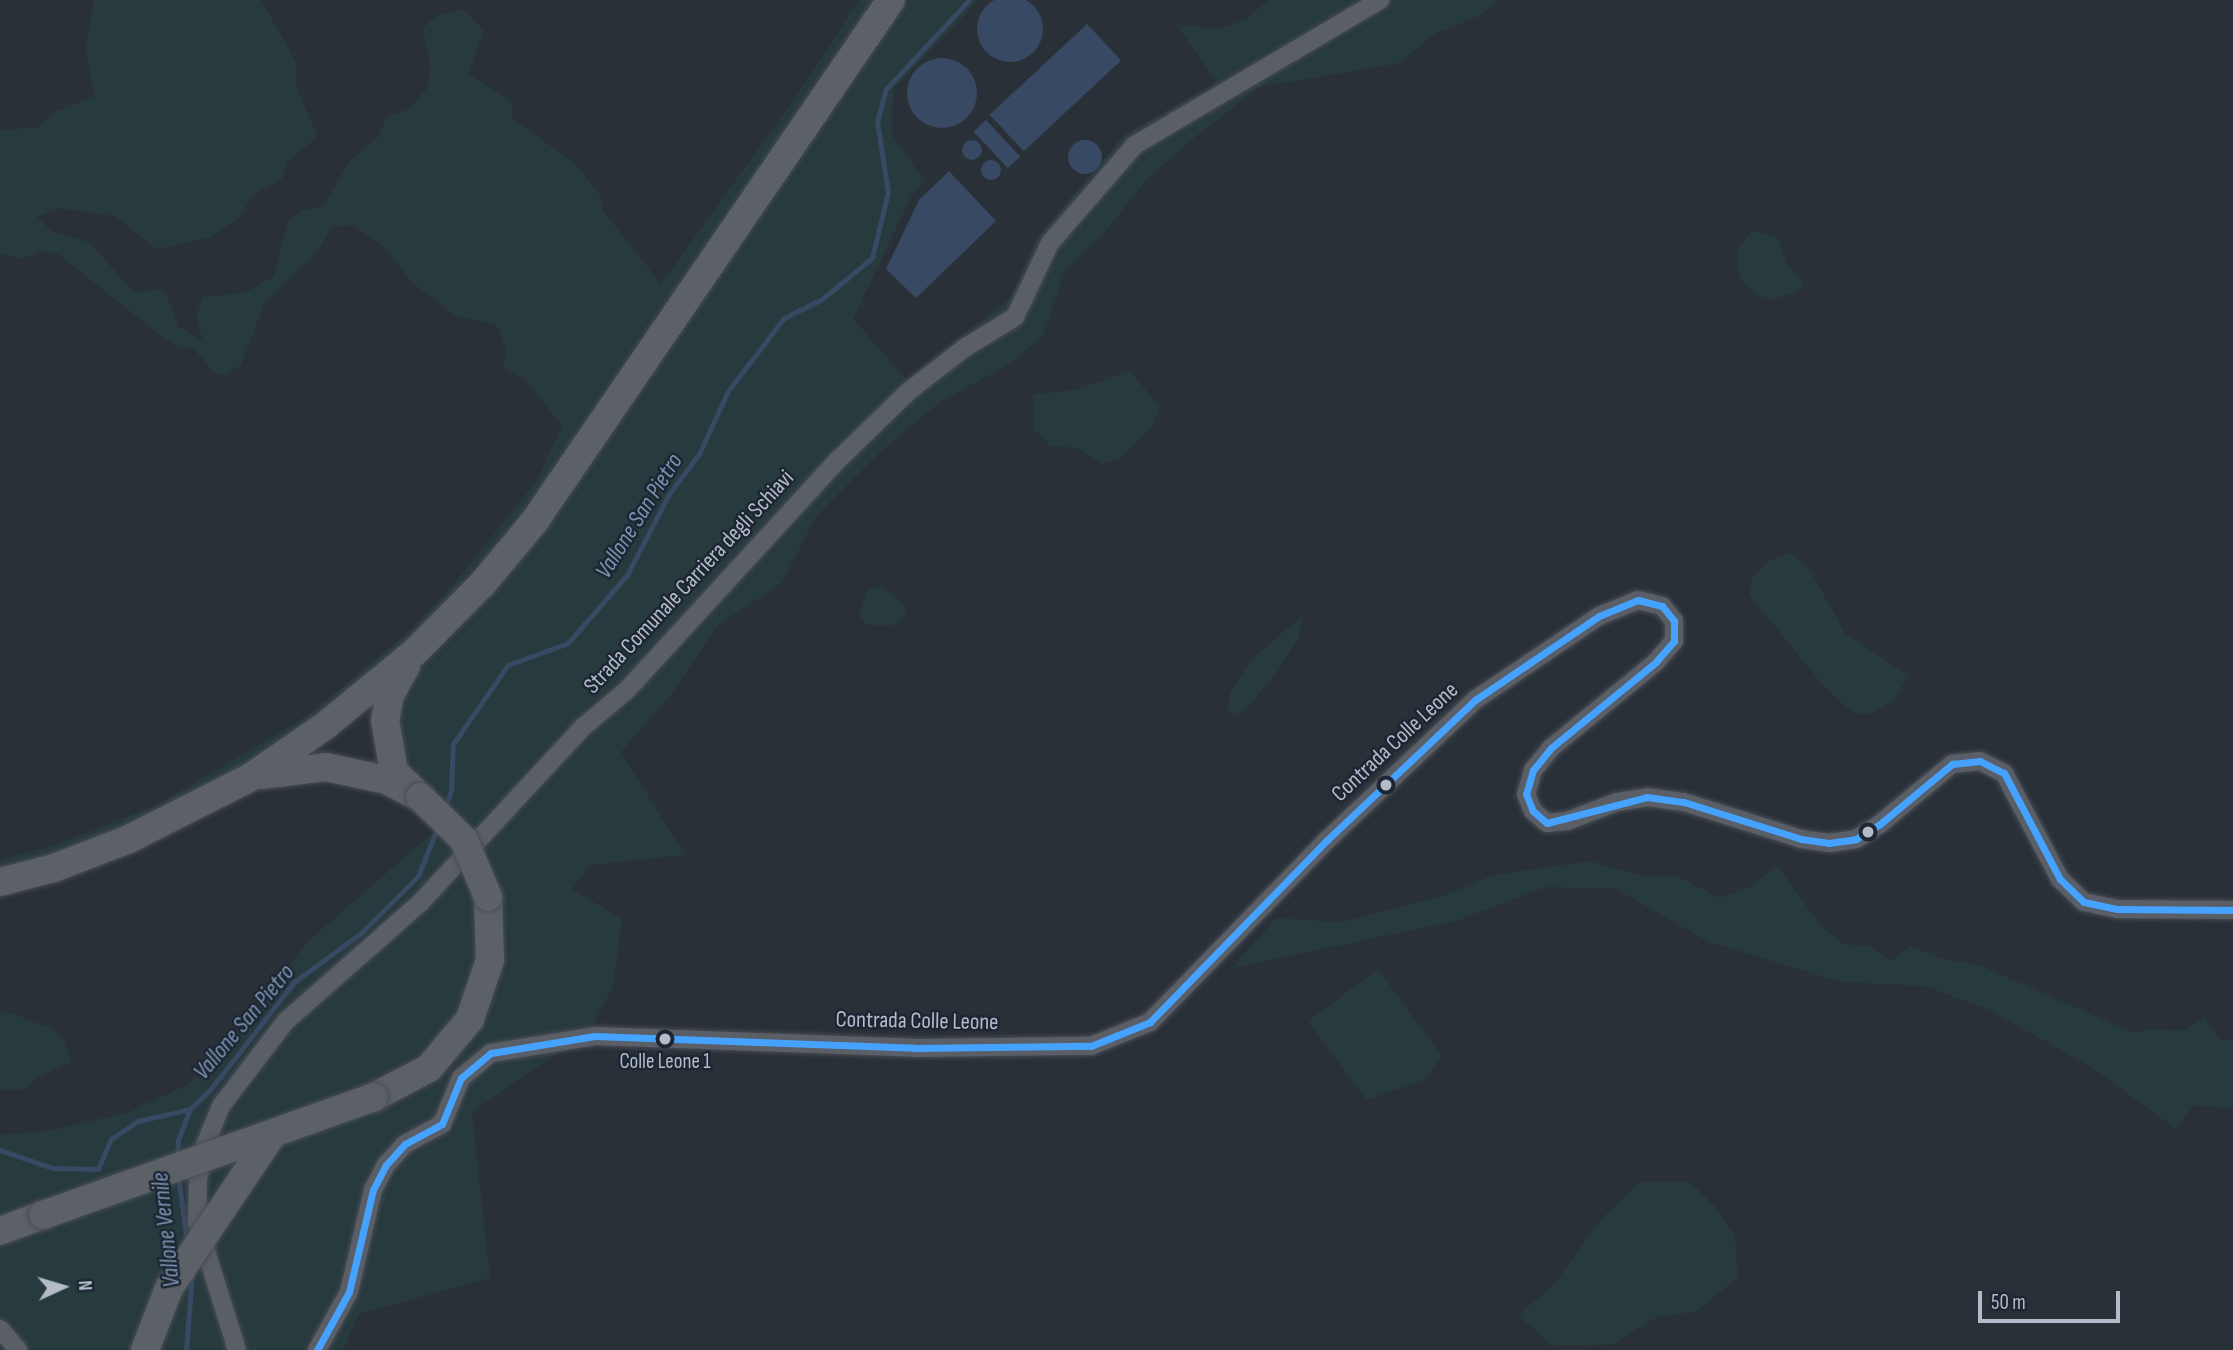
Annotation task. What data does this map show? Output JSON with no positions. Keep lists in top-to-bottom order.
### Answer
{
  "streets": {
    "street": ["Strada Comunale Carriera degli Schiavi", "Contrada Colle Leone"]
  },
  "water": ["Vallone San Pietro", "Vallone Vernile"],
  "places": ["Colle Leone 1"],
  "scale_bar": "50 m",
  "north": "right"
}
